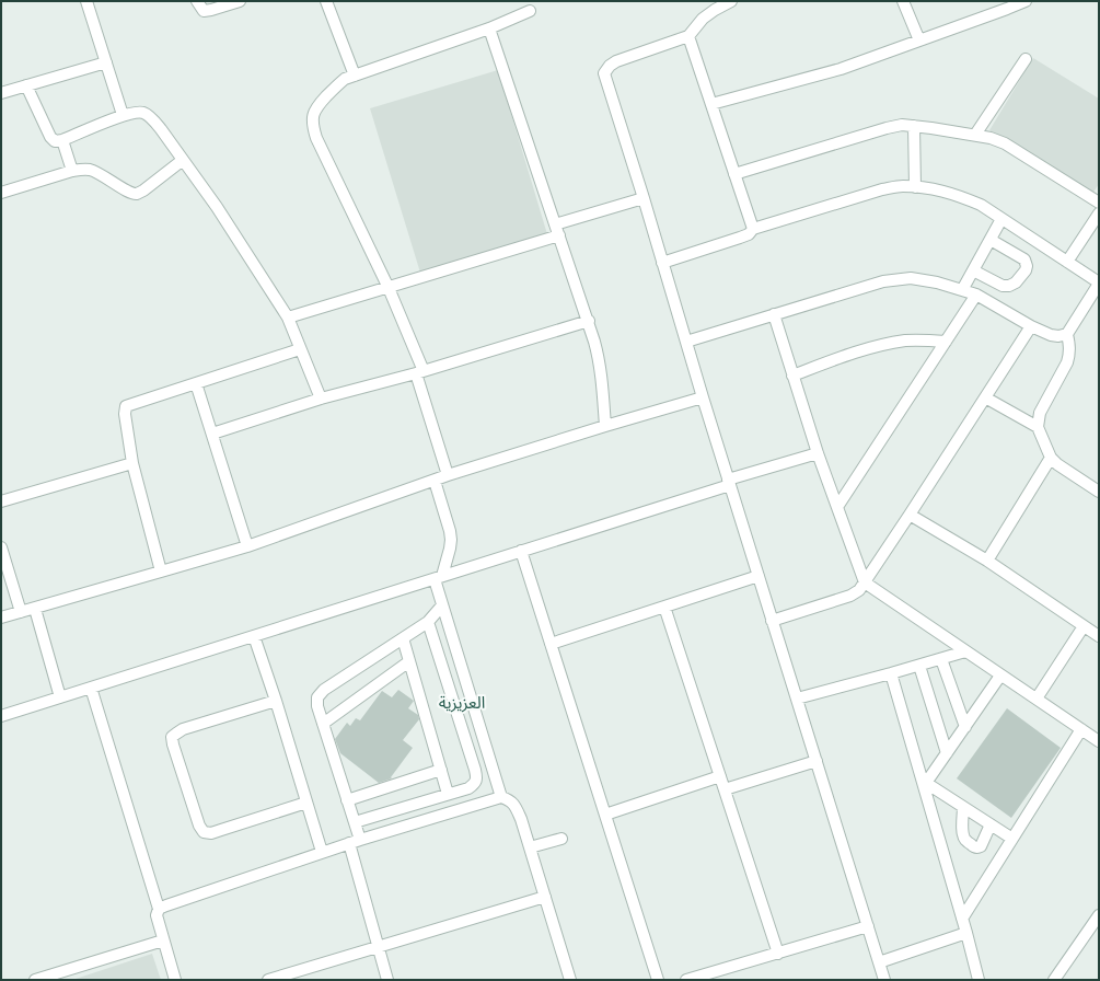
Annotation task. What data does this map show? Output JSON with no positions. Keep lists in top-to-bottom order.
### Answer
{
  "districts": ["العزيزية"]
}
